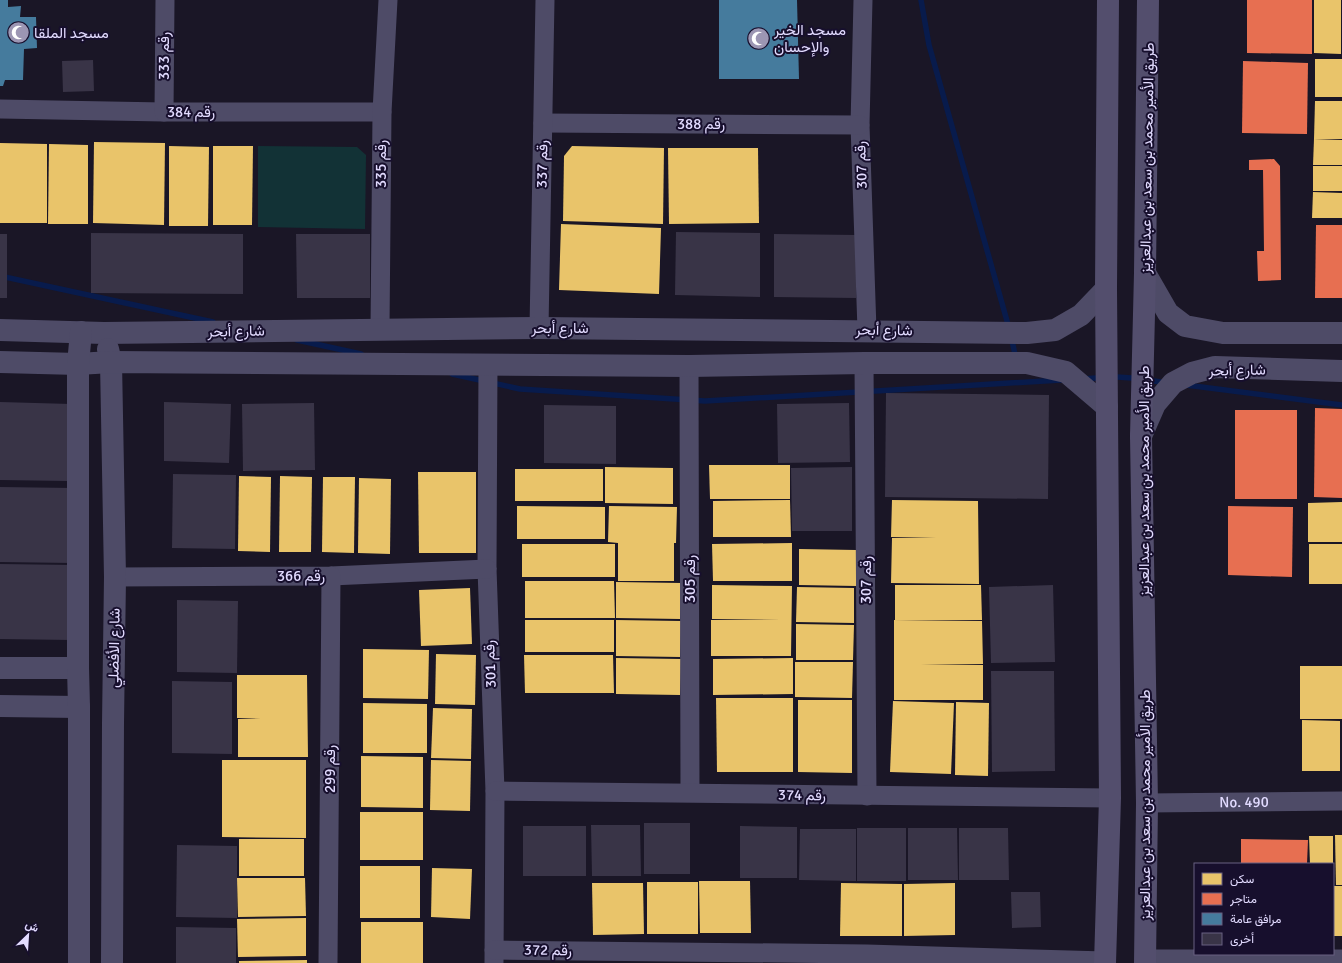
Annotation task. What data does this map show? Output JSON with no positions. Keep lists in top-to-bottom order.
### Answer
{
  "streets": {
    "main road": ["طريق الأمير محمد بن سعد بن عبدالعزيز"],
    "street": [
      "رقم 333",
      "رقم 384",
      "رقم 388",
      "رقم 335",
      "رقم 337",
      "رقم 307",
      "شارع أبحر",
      "رقم 366",
      "رقم 305",
      "شارع الأفضلي",
      "رقم 301",
      "رقم 299",
      "رقم 374",
      "No. 490",
      "رقم 372"
    ]
  },
  "crossings": [
    ["رقم 333", "رقم 384"],
    ["رقم 384", "رقم 335"],
    ["رقم 388", "رقم 337"],
    ["رقم 388", "رقم 307"],
    ["طريق الأمير محمد بن سعد بن عبدالعزيز", "شارع أبحر"],
    ["طريق الأمير محمد بن سعد بن عبدالعزيز", "No. 490"],
    ["رقم 335", "شارع أبحر"],
    ["رقم 337", "شارع أبحر"],
    ["رقم 307", "شارع أبحر"],
    ["رقم 307", "رقم 374"],
    ["شارع أبحر", "رقم 305"],
    ["شارع أبحر", "شارع الأفضلي"],
    ["شارع أبحر", "رقم 301"],
    ["رقم 366", "شارع الأفضلي"],
    ["رقم 366", "رقم 301"],
    ["رقم 366", "رقم 299"],
    ["رقم 305", "رقم 374"],
    ["رقم 301", "رقم 374"],
    ["رقم 301", "رقم 372"]
  ],
  "places": {
    "mosque": ["مسجد الملقا", "مسجد الخير والإحسان"]
  },
  "legend": [
    "سكن",
    "متاجر",
    "مرافق عامة",
    "أخرى"
  ],
  "north": "top right"
}
